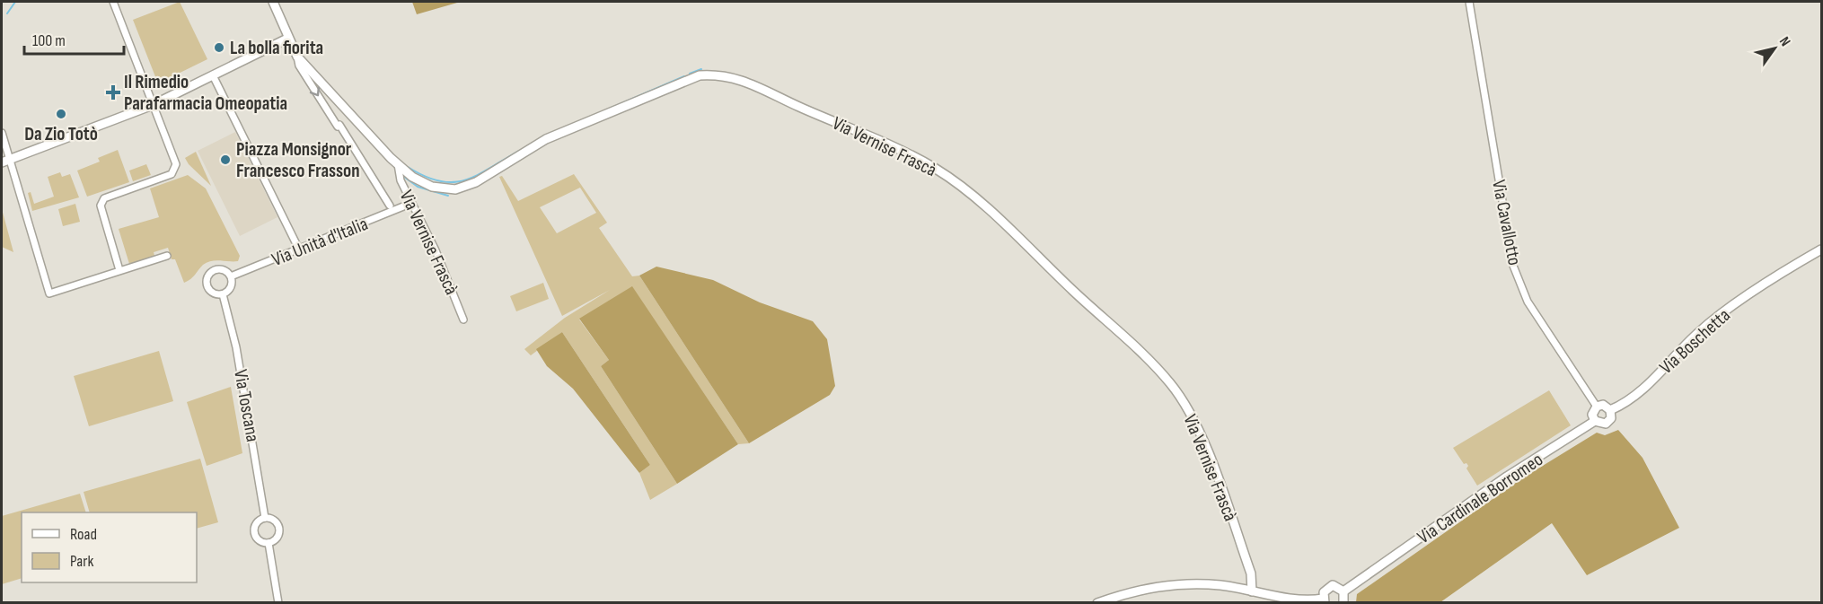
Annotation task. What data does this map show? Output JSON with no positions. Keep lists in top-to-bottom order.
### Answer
{
  "streets": {
    "street": [
      "Via Vernise Frascà",
      "Via Cavallotto",
      "Via Unità d'Italia",
      "Via Boschetta",
      "Via Toscana",
      "Via Cardinale Borromeo"
    ]
  },
  "crossings": [
    ["Via Vernise Frascà", "Via Cardinale Borromeo"],
    ["Via Cavallotto", "Via Boschetta"],
    ["Via Cavallotto", "Via Cardinale Borromeo"],
    ["Via Unità d'Italia", "Via Toscana"],
    ["Via Boschetta", "Via Cardinale Borromeo"]
  ],
  "places": {
    "other": ["La bolla fiorita", "Da Zio Totò", "Piazza Monsignor Francesco Frasson"],
    "health": ["Il Rimedio Parafarmacia Omeopatia"]
  },
  "legend": ["Road", "Park"],
  "scale_bar": "100 m",
  "north": "top right"
}
